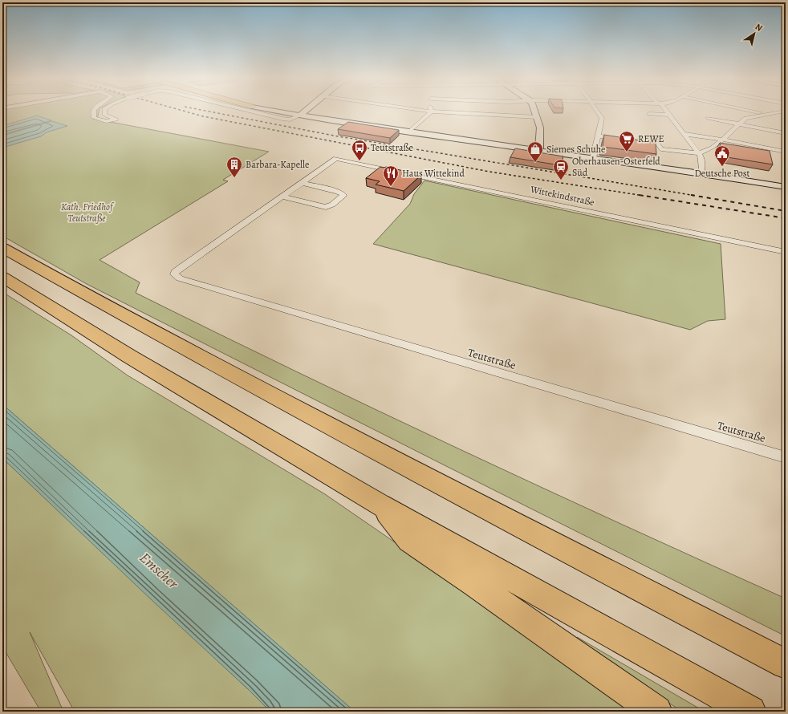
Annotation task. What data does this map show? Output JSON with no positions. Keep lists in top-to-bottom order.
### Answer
{
  "streets": {
    "street": ["Wittekindstraße", "Teutstraße"]
  },
  "crossings": [
    ["Wittekindstraße", "Teutstraße"]
  ],
  "water": ["Emscher"],
  "parks": ["Kath. Friedhof Teutstraße"],
  "places": {
    "supermarket": ["REWE"],
    "bus stop": ["Teutstraße"],
    "shop": ["Siemes Schuhe"],
    "public building": ["Deutsche Post"],
    "building": ["Barbara-Kapelle"],
    "station": ["Oberhausen-Osterfeld Süd"],
    "restaurant": ["Haus Wittekind"]
  },
  "north": "top right"
}
